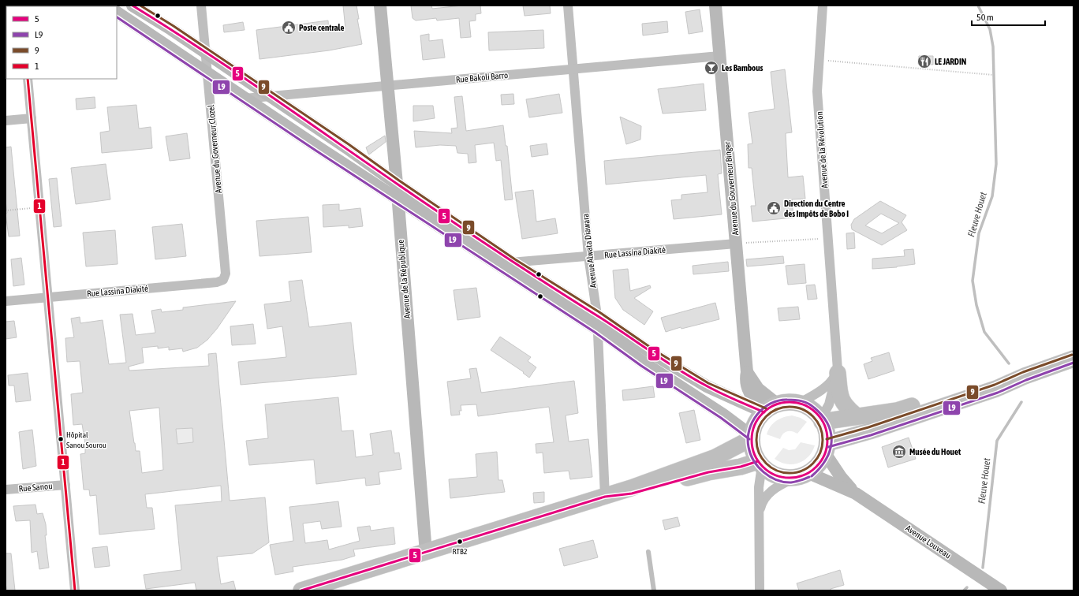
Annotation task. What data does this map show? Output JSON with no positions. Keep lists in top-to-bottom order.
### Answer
{
  "streets": {
    "main road": ["Avenue du Gouverneur Binger", "Avenue de la République", "Avenue Louveau"],
    "street": [
      "Rue Bakoli Barro",
      "Avenue du Governeur Clozel",
      "Avenue de la Révolution",
      "Avenue Alwata Diawara",
      "Rue Lassina Diakité",
      "Rue Sanou"
    ]
  },
  "crossings": [
    ["Rue Bakoli Barro", "Avenue du Gouverneur Binger"],
    ["Rue Bakoli Barro", "Avenue Alwata Diawara"],
    ["Rue Bakoli Barro", "Avenue de la République"],
    ["Avenue du Governeur Clozel", "Rue Lassina Diakité"],
    ["Avenue de la Révolution", "Avenue du Gouverneur Binger"],
    ["Avenue de la Révolution", "Avenue Louveau"],
    ["Avenue du Gouverneur Binger", "Rue Lassina Diakité"],
    ["Avenue du Gouverneur Binger", "Avenue Louveau"],
    ["Avenue Alwata Diawara", "Rue Lassina Diakité"]
  ],
  "water": ["Fleuve Houet"],
  "places": {
    "public building": ["Poste centrale", "Direction du Centre des Impôts de Bobo I"],
    "restaurant": ["LE JARDIN"],
    "bar": ["Les Bambous"],
    "other": ["Hôpital Sanou Sourou", "RTB2"],
    "museum": ["Musée du Houet"]
  },
  "lines": [
    "transit line 5",
    "transit line 9",
    "transit line L9",
    "transit line 1"
  ],
  "legend": [
    "5",
    "L9",
    "9",
    "1"
  ],
  "scale_bar": "50 m"
}
